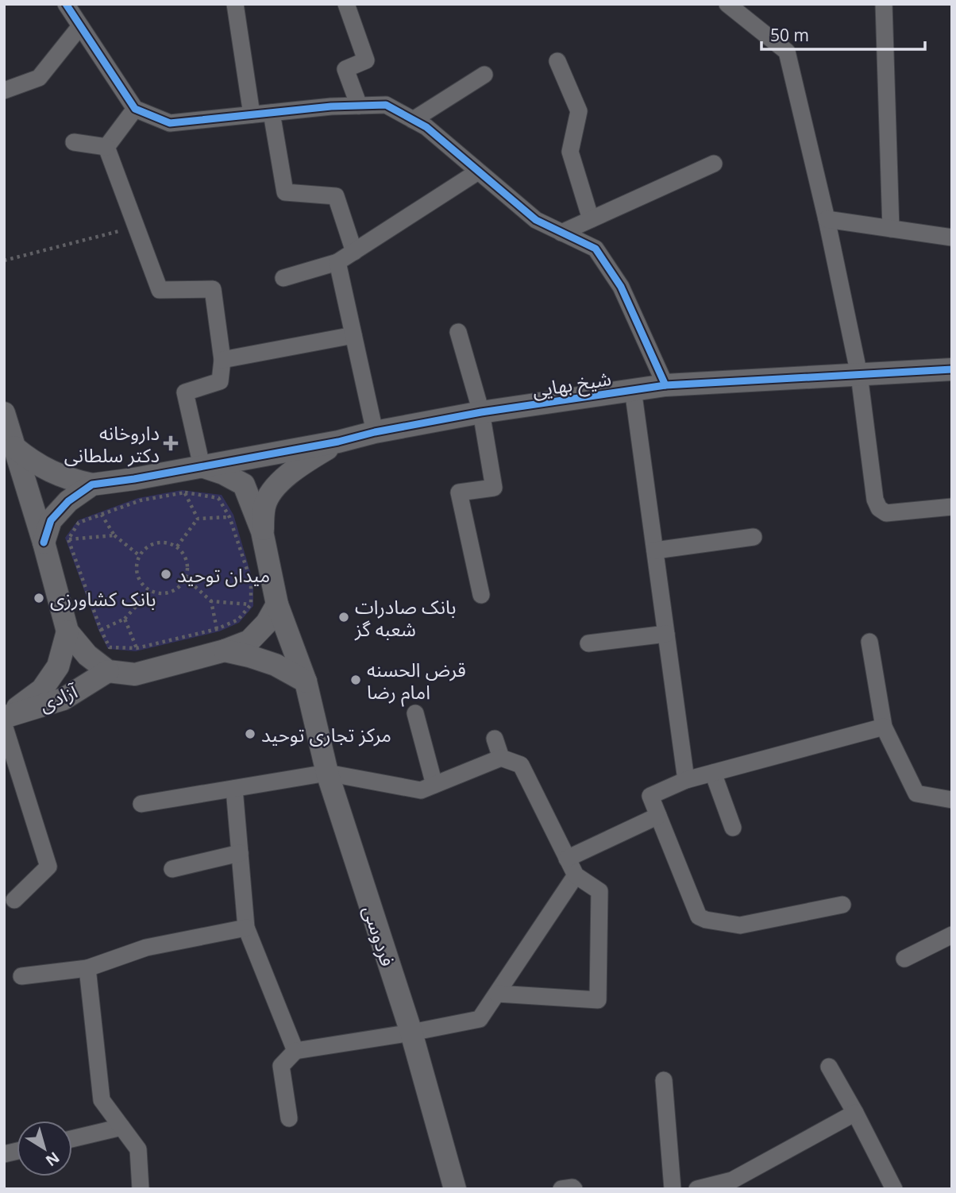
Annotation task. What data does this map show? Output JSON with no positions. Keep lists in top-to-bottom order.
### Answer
{
  "streets": {
    "street": ["شیخ بهایی", "آزادی", "فردوسی"]
  },
  "places": {
    "health": ["داروخانه دکتر سلطانی"],
    "other": [
      "میدان توحید",
      "بانک کشاورزی",
      "بانک صادرات شعبه گز",
      "قرض الحسنه امام رضا",
      "مرکز تجاری توحید"
    ]
  },
  "scale_bar": "50 m",
  "north": "bottom right"
}
